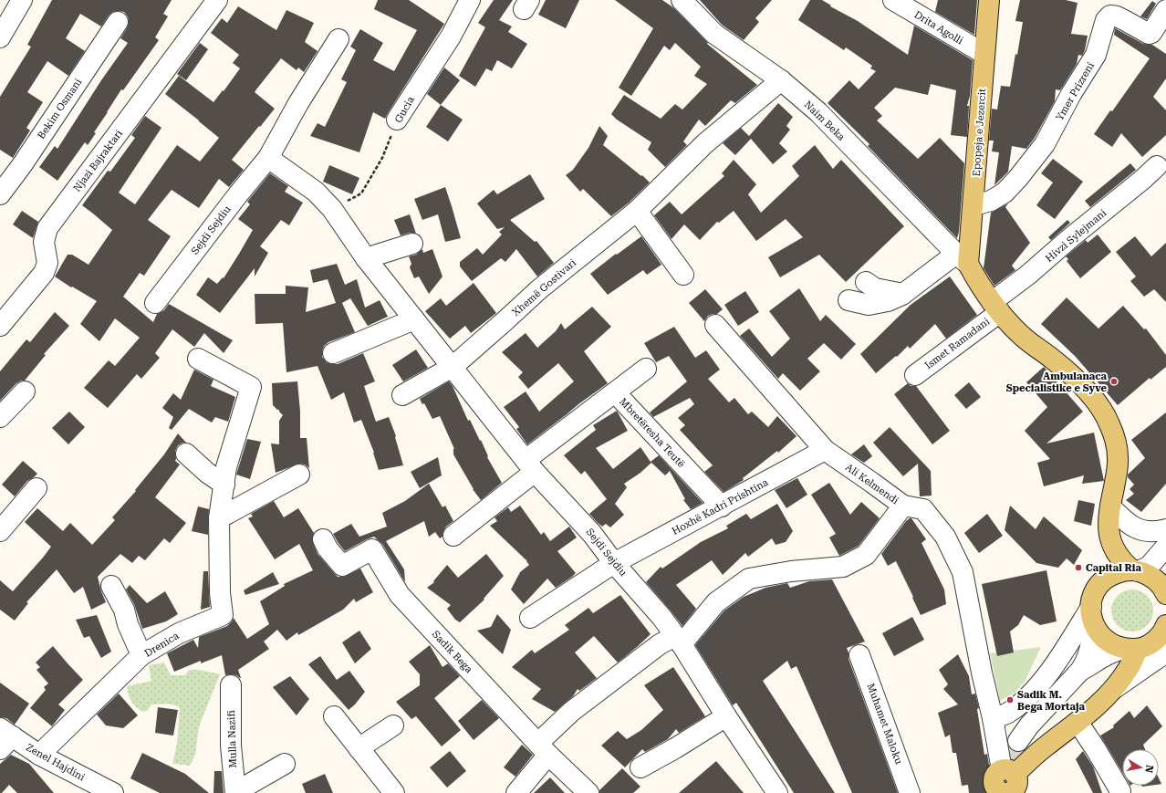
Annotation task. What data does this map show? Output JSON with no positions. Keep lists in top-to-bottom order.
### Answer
{
  "streets": {
    "main road": ["Epopeja e Jezercit", "Ismet Ramadani"],
    "street": [
      "Drita Agolli",
      "Ymer Prizreni",
      "Bekim Osmani",
      "Gucia",
      "Naim Beka",
      "Njazi Bajraktari",
      "Sejdi Sejdiu",
      "Hivzi Sylejmani",
      "Xhemë Gostivari",
      "Mbretëresha Teutë",
      "Ali Kelmendi",
      "Hoxhë Kadri Prishtina",
      "Drenica",
      "Sadik Bega",
      "Muhamet Maloku",
      "Mulla Nazifi",
      "Zenel Hajdini"
    ]
  },
  "crossings": [
    ["Drita Agolli", "Epopeja e Jezercit"],
    ["Ymer Prizreni", "Epopeja e Jezercit"],
    ["Gucia", "Sejdi Sejdiu"],
    ["Naim Beka", "Epopeja e Jezercit"],
    ["Naim Beka", "Xhemë Gostivari"],
    ["Naim Beka", "Ismet Ramadani"],
    ["Epopeja e Jezercit", "Ismet Ramadani"],
    ["Sejdi Sejdiu", "Xhemë Gostivari"],
    ["Sejdi Sejdiu", "Mbretëresha Teutë"],
    ["Sejdi Sejdiu", "Hoxhë Kadri Prishtina"],
    ["Hivzi Sylejmani", "Ismet Ramadani"],
    ["Mbretëresha Teutë", "Hoxhë Kadri Prishtina"],
    ["Ali Kelmendi", "Hoxhë Kadri Prishtina"],
    ["Drenica", "Zenel Hajdini"]
  ],
  "places": ["Ambulanaca Specialistike e Syve", "Capital Ria", "Sadik M. Bega Mortaja"],
  "north": "right"
}
